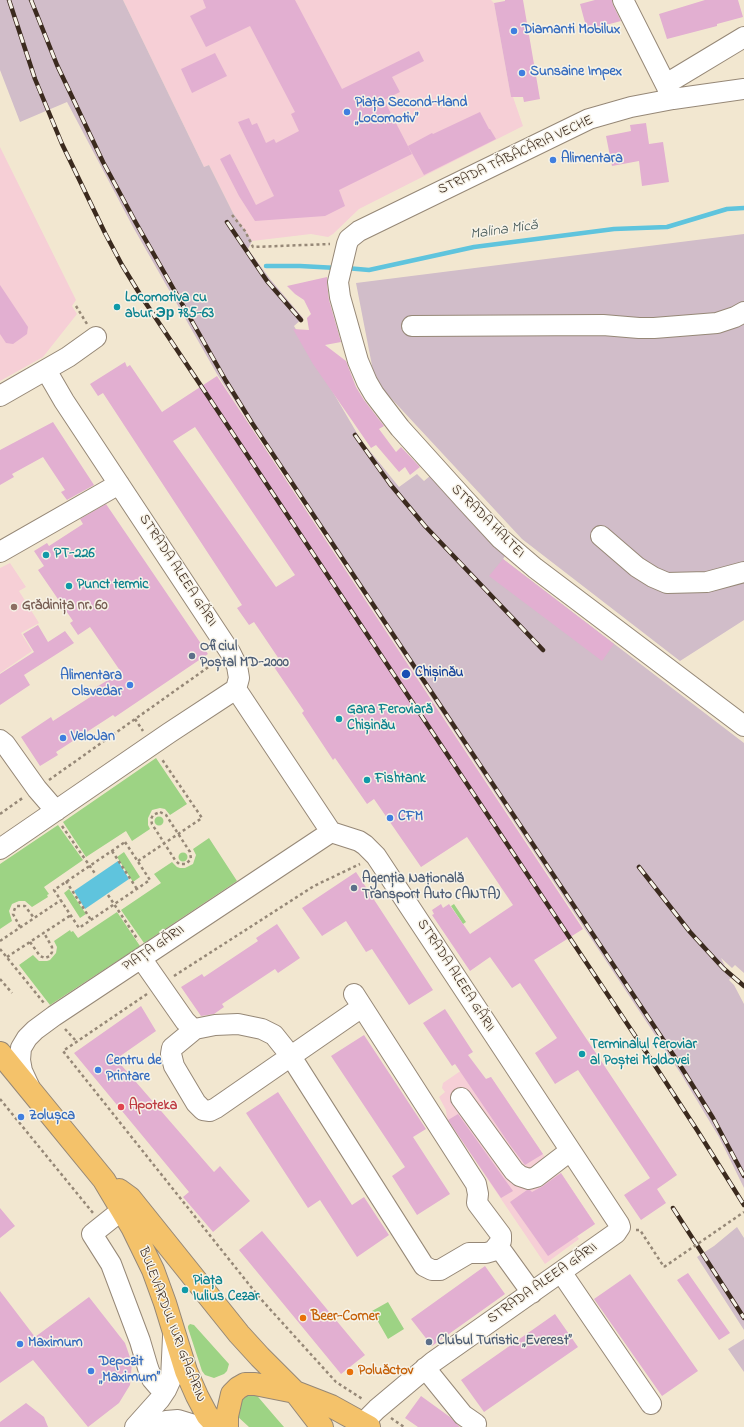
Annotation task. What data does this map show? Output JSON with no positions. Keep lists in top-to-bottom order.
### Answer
{
  "streets": {
    "main road": ["BULEVARDUL IURI GAGARIN"],
    "street": [
      "STRADA TĂBĂCĂRIA VECHE",
      "STRADA HALTEI",
      "STRADA ALEEA GĂRII",
      "PIAȚA GĂRII"
    ]
  },
  "crossings": [
    ["STRADA TĂBĂCĂRIA VECHE", "STRADA HALTEI"],
    ["STRADA ALEEA GĂRII", "PIAȚA GĂRII"],
    ["PIAȚA GĂRII", "BULEVARDUL IURI GAGARIN"]
  ],
  "water": ["Malina Mică"],
  "places": [
    "Diamanti Mobilux",
    "Sunsaine Impex",
    "Piața Second-Hand „Locomotiv”",
    "Alimentara",
    "Locomotiva cu abur Эр 785-63",
    "PT-226",
    "Punct termic",
    "Grădinița nr. 60",
    "Oficiul Poștal MD-2000",
    "Chișinău",
    "Alimentara Olsvedar",
    "Gara Feroviară Chișinău",
    "VeloJan",
    "Fishtank",
    "CFM",
    "Agenția Națională Transport Auto (ANTA)",
    "Terminalul feroviar al Poștei Moldovei",
    "Centru de Printare",
    "Apoteka",
    "Zolușca",
    "Piața Iulius Cezar",
    "Beer-Corner",
    "Clubul Turistic „Everest”",
    "Maximum",
    "Depozit „Maximum”",
    "Poluăctov"
  ]
}
